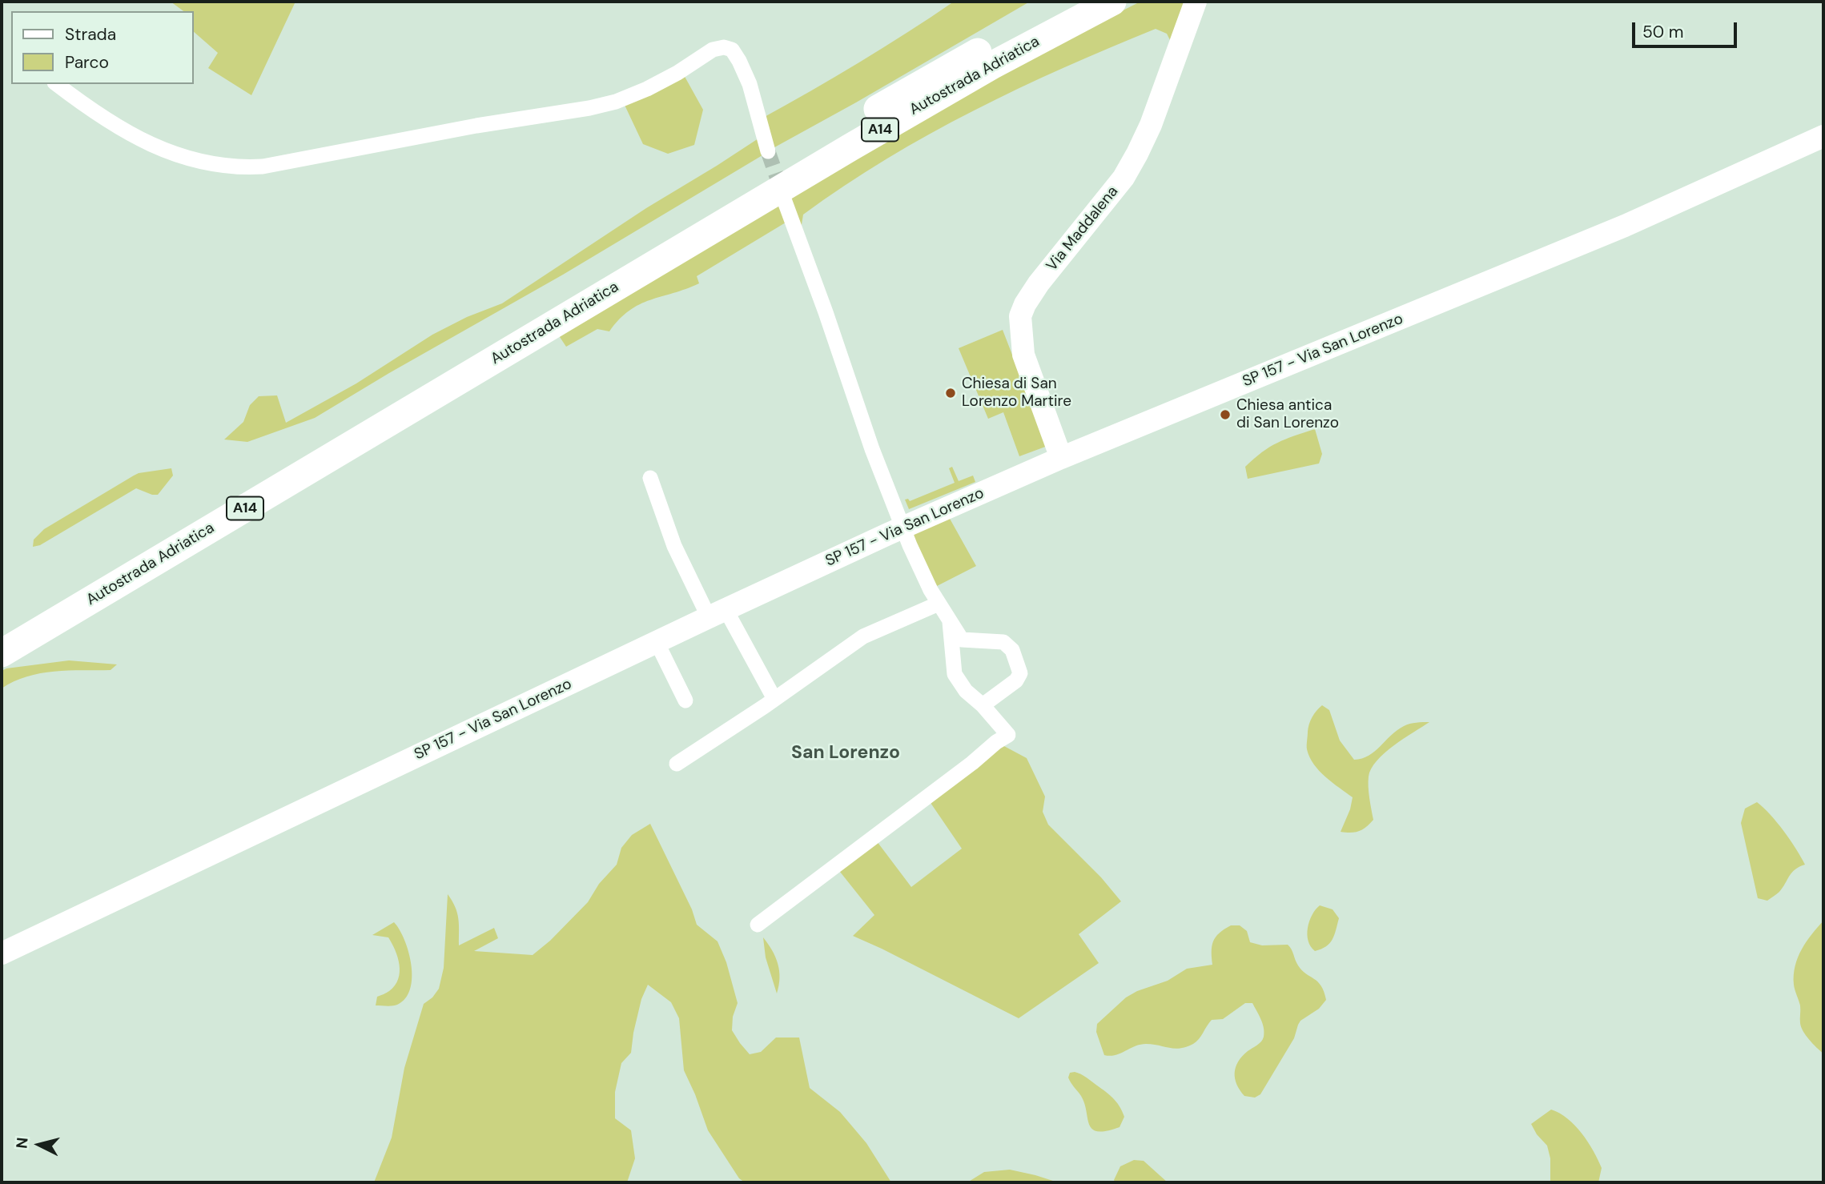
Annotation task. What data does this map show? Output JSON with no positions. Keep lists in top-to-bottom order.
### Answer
{
  "streets": {
    "highway": ["Autostrada Adriatica", "A14"],
    "main road": ["Via Maddalena", "SP 157 - Via San Lorenzo"]
  },
  "crossings": [
    ["Via Maddalena", "SP 157 - Via San Lorenzo"]
  ],
  "districts": ["San Lorenzo"],
  "places": ["Chiesa di San Lorenzo Martire", "Chiesa antica di San Lorenzo"],
  "legend": ["Strada", "Parco"],
  "scale_bar": "50 m",
  "north": "left"
}
